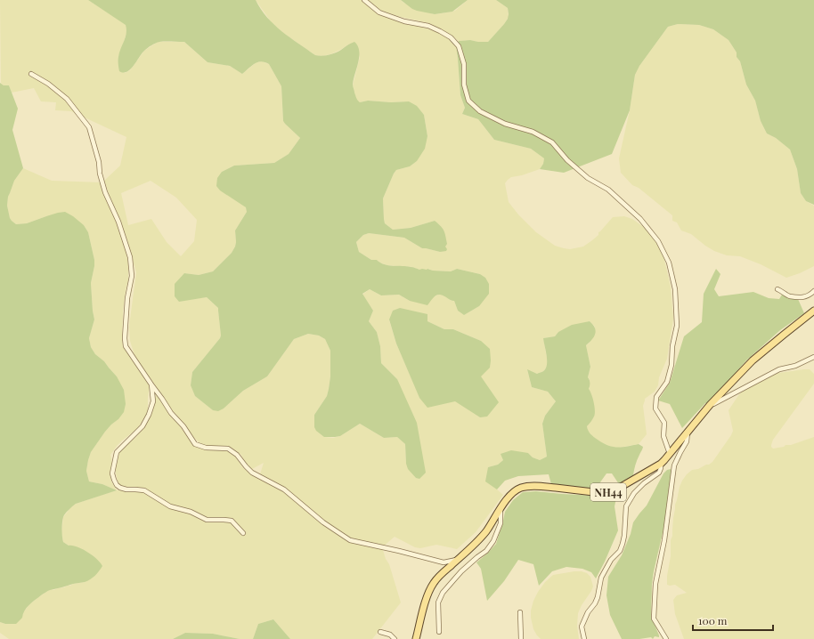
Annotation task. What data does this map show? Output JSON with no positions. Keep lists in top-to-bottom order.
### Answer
{
  "streets": {
    "main road": ["NH44"]
  },
  "scale_bar": "100 m"
}
